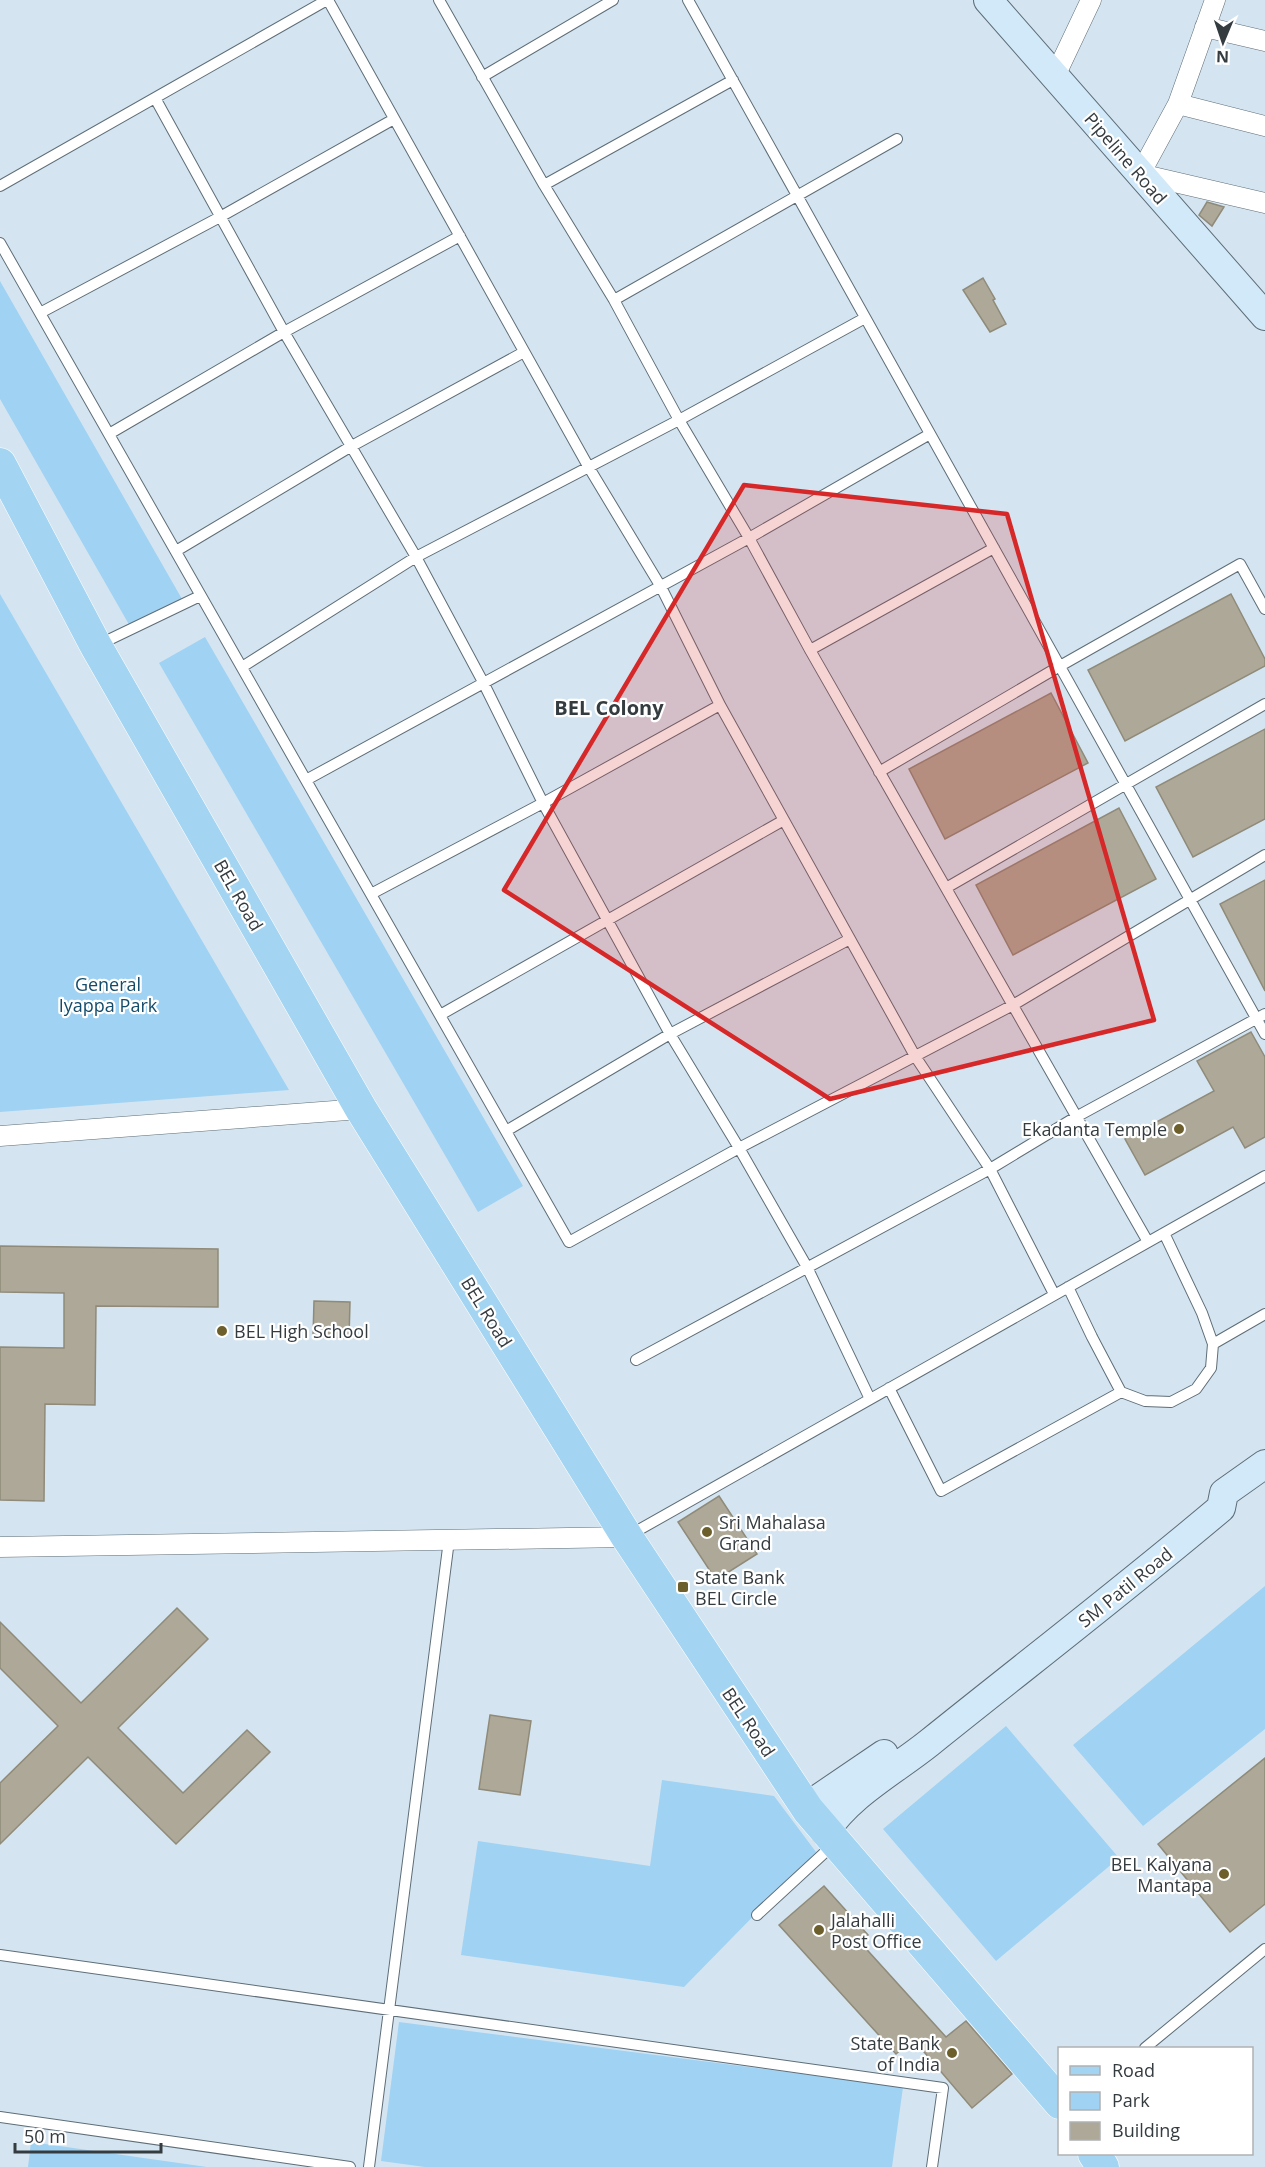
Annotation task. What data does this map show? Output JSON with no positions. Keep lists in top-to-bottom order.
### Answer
{
  "streets": {
    "main road": ["BEL Road"],
    "street": ["Pipeline Road", "SM Patil Road"]
  },
  "crossings": [
    ["BEL Road", "SM Patil Road"]
  ],
  "districts": ["BEL Colony"],
  "parks": ["General Iyappa Park"],
  "places": {
    "other": [
      "Ekadanta Temple",
      "BEL High School",
      "Sri Mahalasa Grand",
      "BEL Kalyana Mantapa",
      "Jalahalli Post Office",
      "State Bank of India"
    ],
    "transit": ["State Bank BEL Circle"]
  },
  "legend": ["Road", "Park", "Building"],
  "scale_bar": "50 m",
  "north": "bottom"
}
